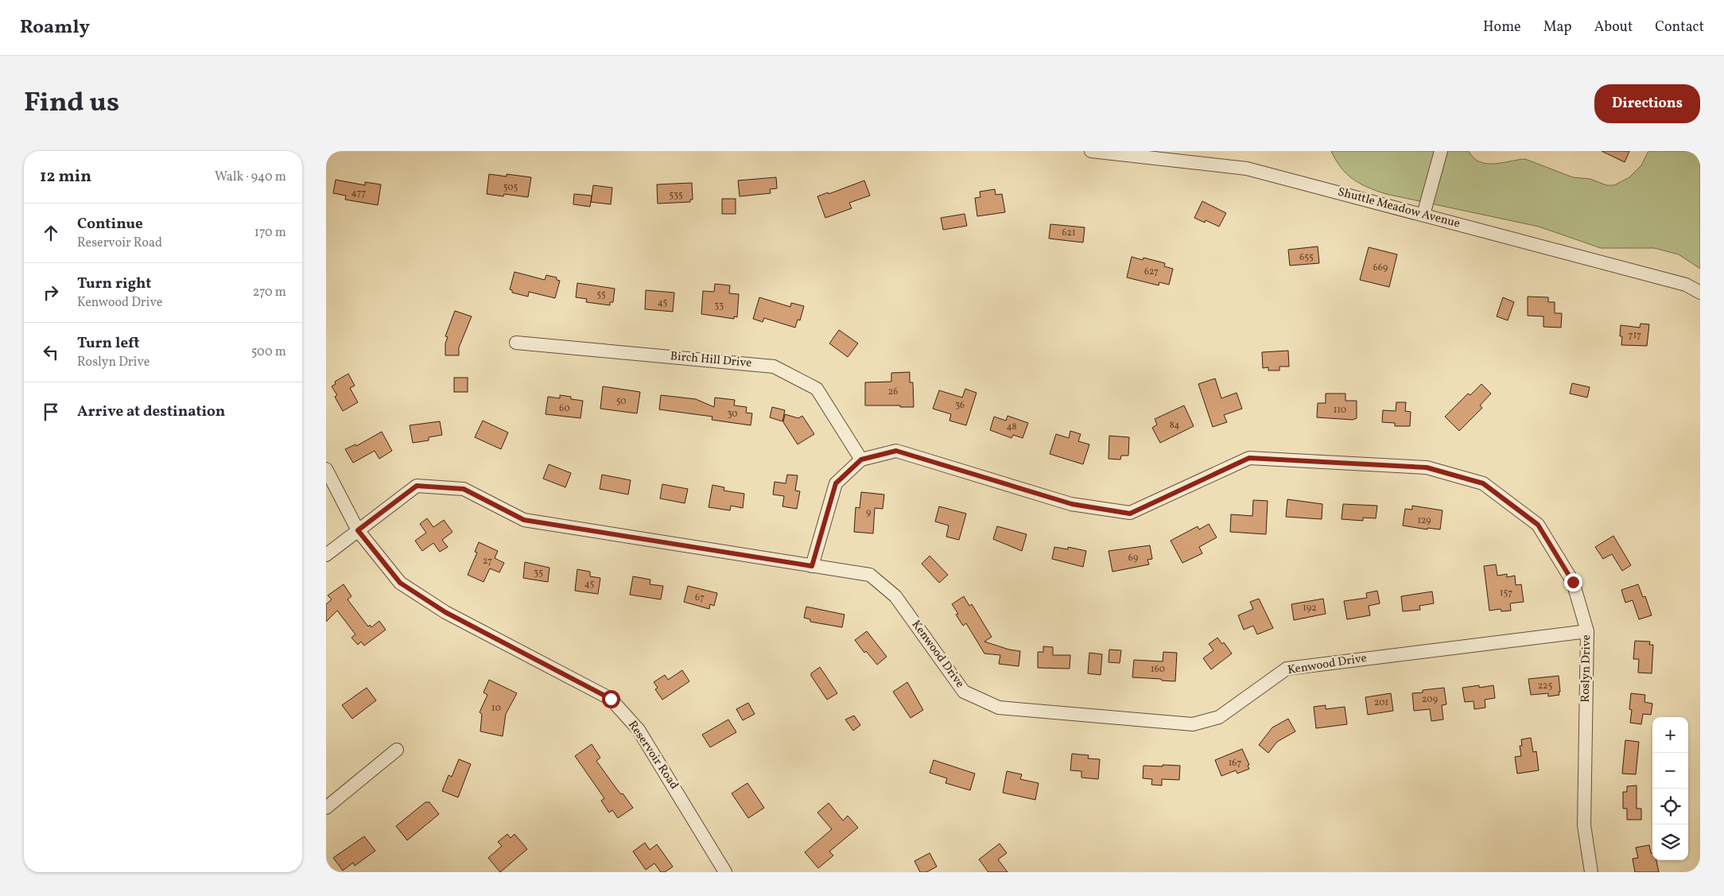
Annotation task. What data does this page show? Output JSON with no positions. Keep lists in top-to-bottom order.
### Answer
{
  "streets": {
    "street": [
      "Shuttle Meadow Avenue",
      "Birch Hill Drive",
      "Kenwood Drive",
      "Roslyn Drive",
      "Reservoir Road"
    ]
  },
  "crossings": [
    ["Birch Hill Drive", "Roslyn Drive"],
    ["Kenwood Drive", "Roslyn Drive"],
    ["Kenwood Drive", "Reservoir Road"]
  ],
  "house_numbers": [
    "505",
    "477",
    "535",
    "621",
    "655",
    "669",
    "627",
    "55",
    "45",
    "33",
    "717",
    "26",
    "50",
    "36",
    "60",
    "110",
    "30",
    "84",
    "48",
    "9",
    "129",
    "69",
    "27",
    "35",
    "45",
    "157",
    "67",
    "192",
    "160",
    "225",
    "209",
    "201",
    "10",
    "167"
  ],
  "page": {
    "header": "Roamly",
    "nav": [
      "Home",
      "Map",
      "About",
      "Contact"
    ],
    "title": "Find us",
    "buttons": "Directions",
    "heading": ["12 min", "Walk · 940 m"],
    "list": [
      ["Continue", "Reservoir Road", "170 m"],
      ["Turn right", "Kenwood Drive", "270 m"],
      ["Turn left", "Roslyn Drive", "500 m"],
      "Arrive at destination"
    ],
    "map_buttons": ["+", "−"]
  }
}
